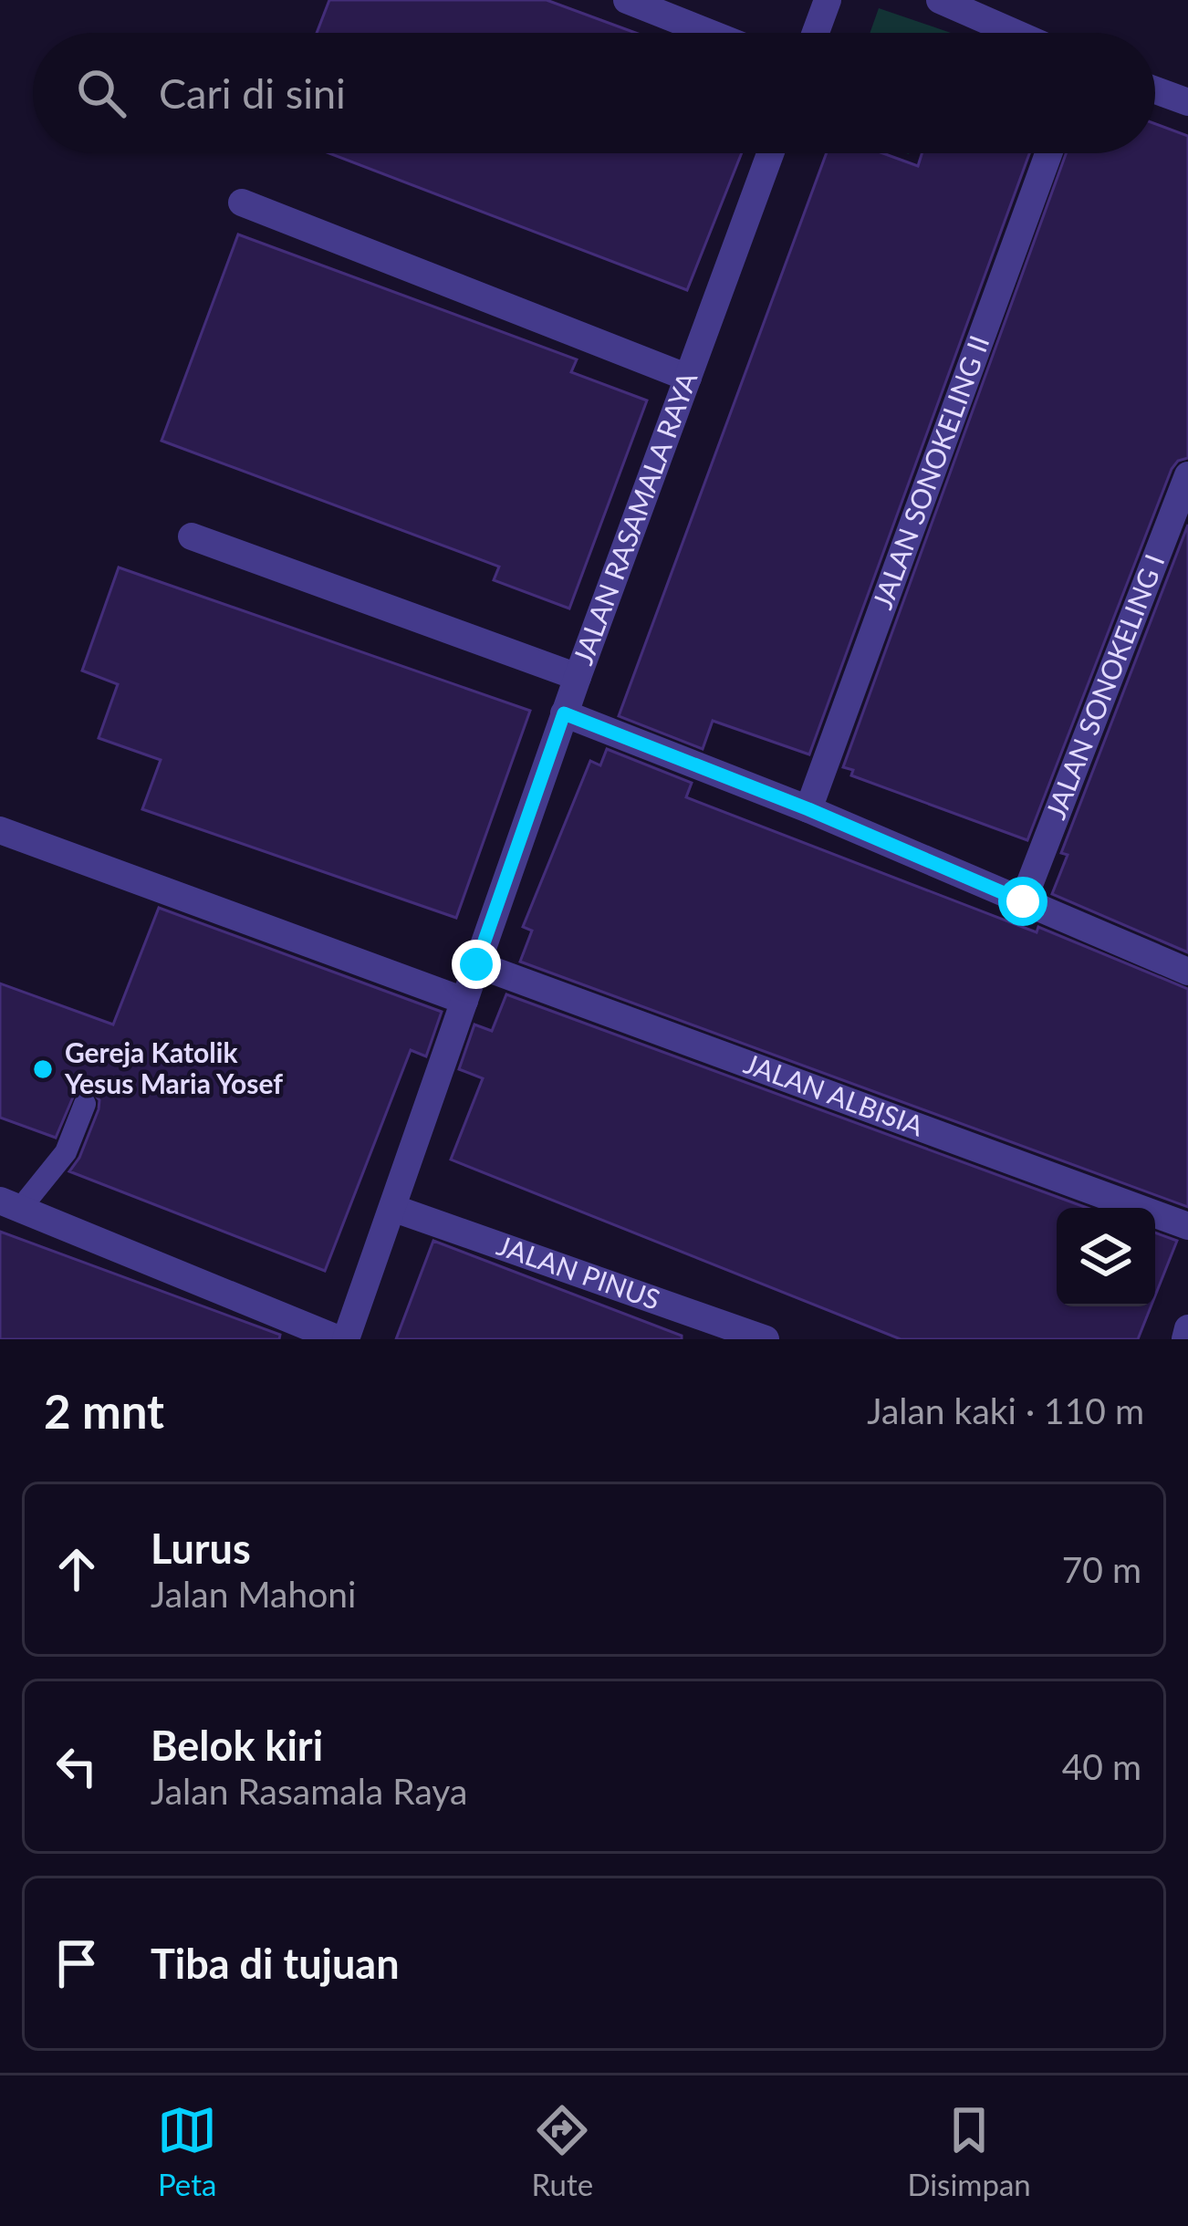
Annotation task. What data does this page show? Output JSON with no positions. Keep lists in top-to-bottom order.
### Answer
{
  "streets": {
    "street": [
      "JALAN SONOKELING II",
      "JALAN RASAMALA RAYA",
      "JALAN SONOKELING I",
      "JALAN ALBISIA",
      "JALAN PINUS"
    ]
  },
  "crossings": [
    ["JALAN RASAMALA RAYA", "JALAN ALBISIA"],
    ["JALAN RASAMALA RAYA", "JALAN PINUS"]
  ],
  "places": ["Gereja Katolik Yesus Maria Yosef"],
  "page": {
    "search": "Cari di sini",
    "heading": ["2 mnt", "Jalan kaki · 110 m"],
    "list": [
      ["Lurus", "Jalan Mahoni", "70 m"],
      ["Belok kiri", "Jalan Rasamala Raya", "40 m"],
      "Tiba di tujuan"
    ],
    "nav": ["Peta", "Rute", "Disimpan"]
  }
}
